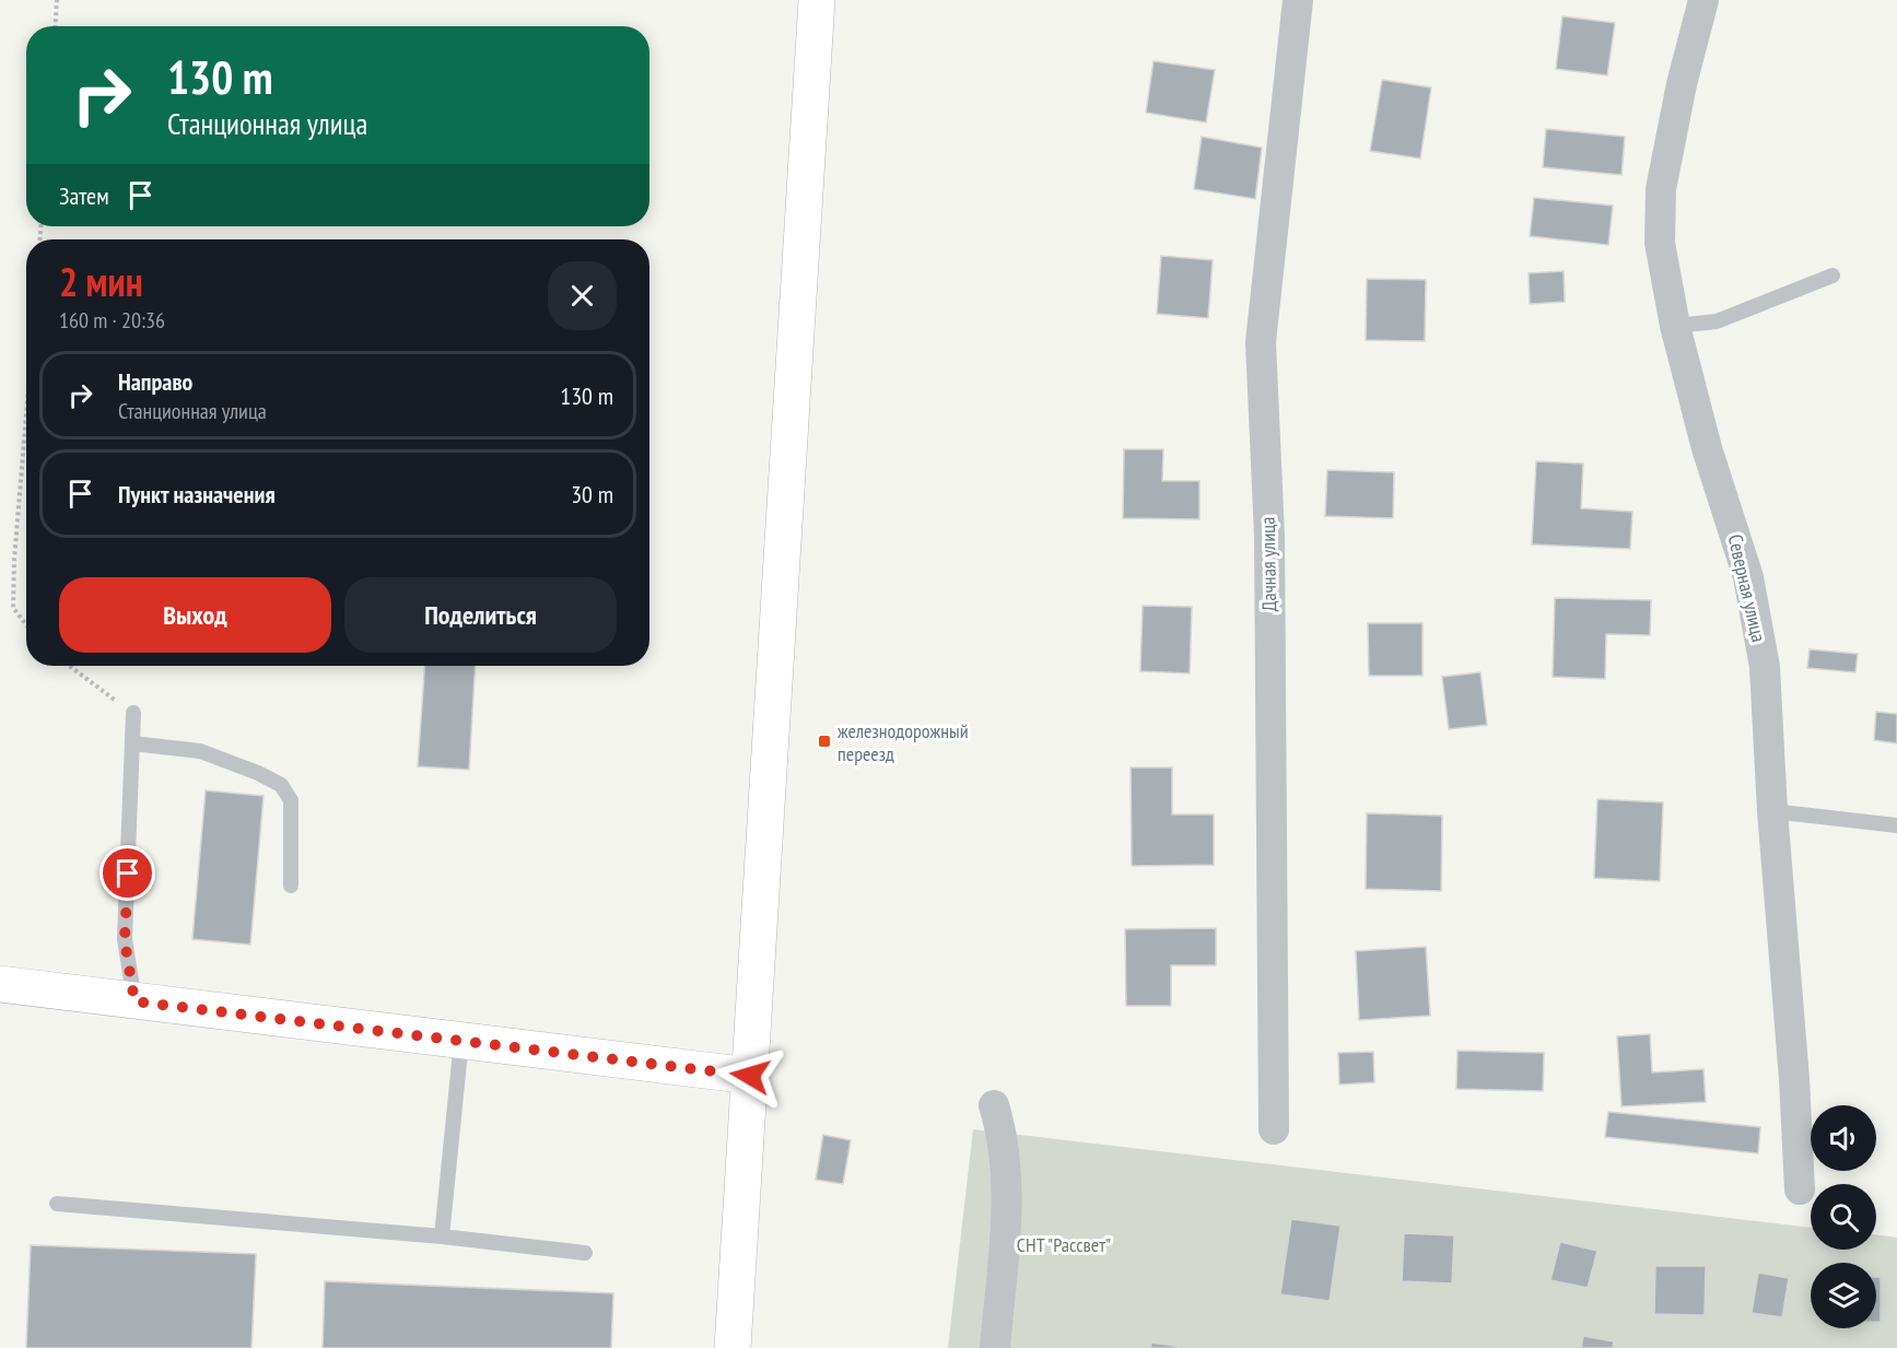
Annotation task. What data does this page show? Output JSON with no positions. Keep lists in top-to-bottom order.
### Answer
{
  "streets": {
    "street": ["Дачная улица", "Северная улица"]
  },
  "parks": ["СНТ \"Рассвет\""],
  "places": {
    "transit": ["железнодорожный переезд"]
  },
  "page": {
    "turn": ["130 m", "Станционная улица"],
    "then": "Затем",
    "heading": ["2 мин", "160 m · 20:36"],
    "list": [
      {
        "name": "Направо",
        "note": "Станционная улица",
        "value": "130 m"
      },
      {
        "name": "Пункт назначения",
        "value": "30 m"
      }
    ],
    "buttons": ["Выход", "Поделиться"]
  }
}
